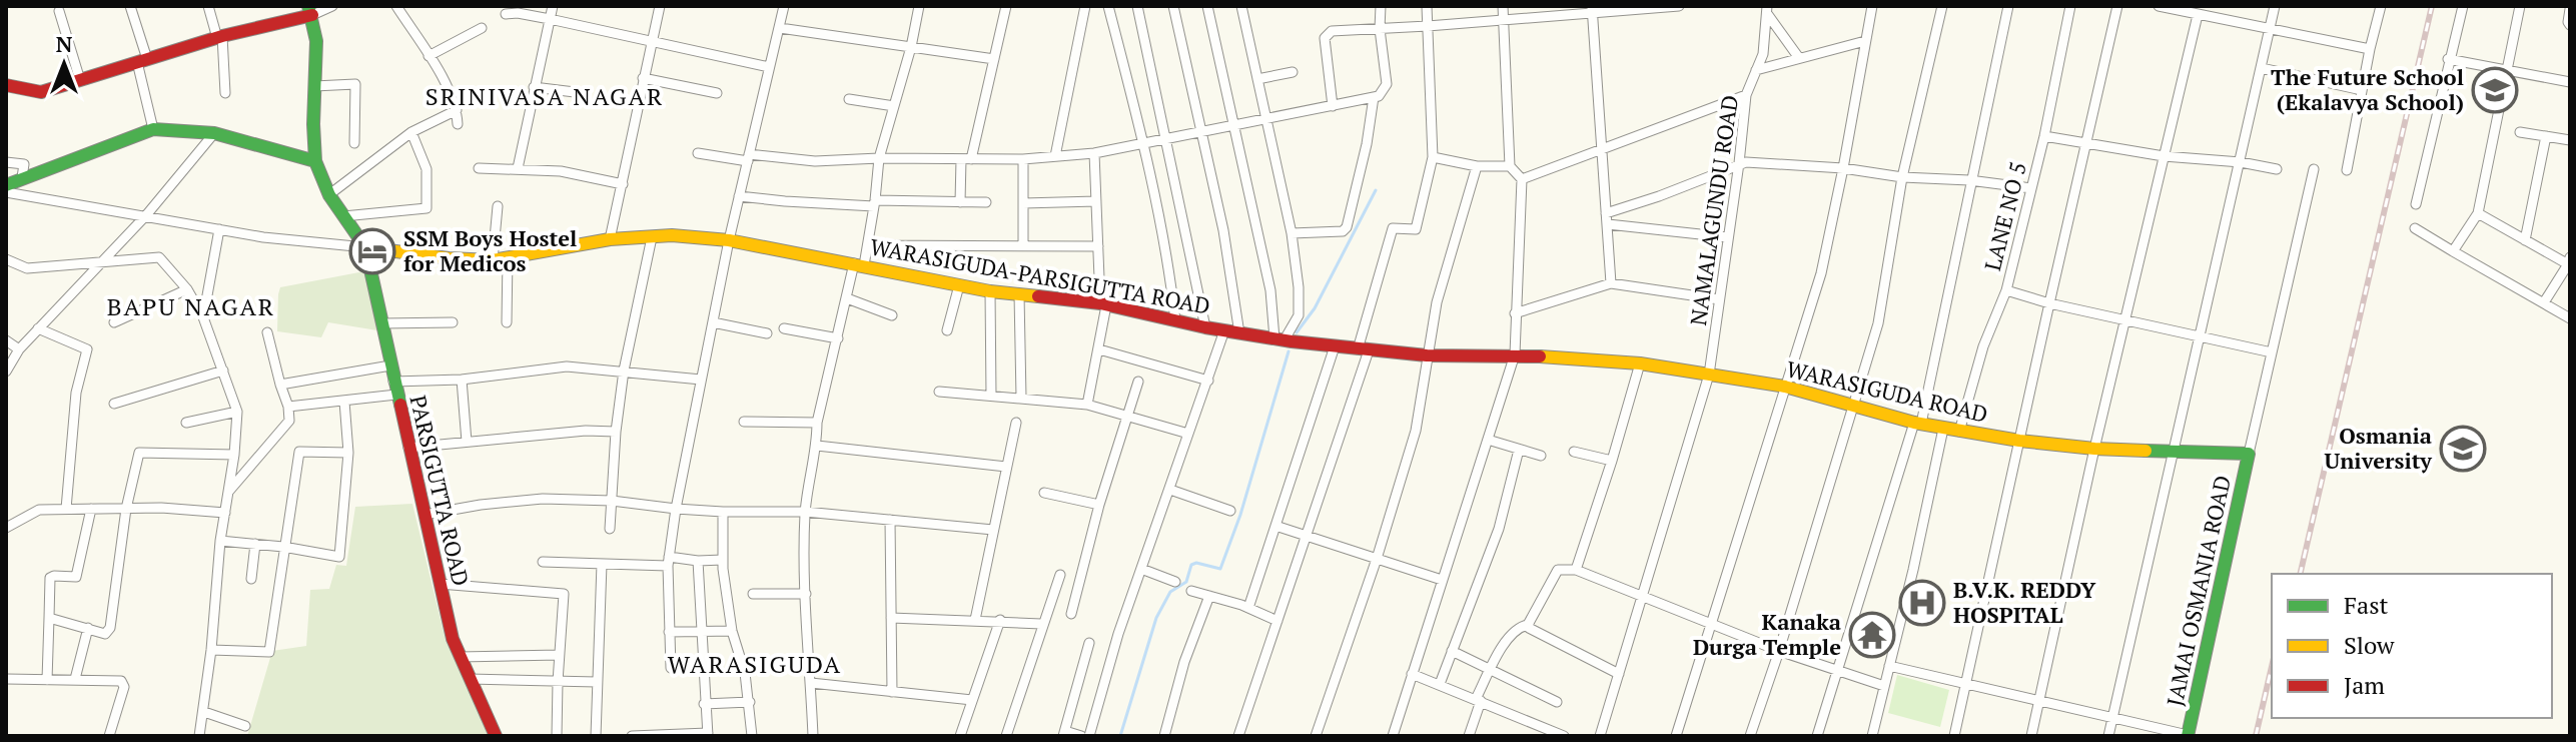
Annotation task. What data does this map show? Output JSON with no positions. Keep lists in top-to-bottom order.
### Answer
{
  "streets": {
    "street": [
      "NAMALAGUNDU ROAD",
      "LANE NO 5",
      "WARASIGUDA-PARSIGUTTA ROAD",
      "WARASIGUDA ROAD",
      "PARSIGUTTA ROAD",
      "JAMAI OSMANIA ROAD"
    ]
  },
  "crossings": [
    ["NAMALAGUNDU ROAD", "WARASIGUDA-PARSIGUTTA ROAD"],
    ["NAMALAGUNDU ROAD", "WARASIGUDA ROAD"],
    ["LANE NO 5", "WARASIGUDA ROAD"],
    ["WARASIGUDA-PARSIGUTTA ROAD", "WARASIGUDA ROAD"],
    ["WARASIGUDA-PARSIGUTTA ROAD", "PARSIGUTTA ROAD"],
    ["WARASIGUDA ROAD", "JAMAI OSMANIA ROAD"]
  ],
  "districts": ["SRINIVASA NAGAR", "BAPU NAGAR", "WARASIGUDA"],
  "places": {
    "school or university": ["The Future School (Ekalavya School)", "Osmania University"],
    "hotel": ["SSM Boys Hostel for Medicos"],
    "hospital": ["B.V.K. REDDY HOSPITAL"],
    "temple": ["Kanaka Durga Temple"]
  },
  "legend": ["Fast", "Slow", "Jam"],
  "north": "top"
}
